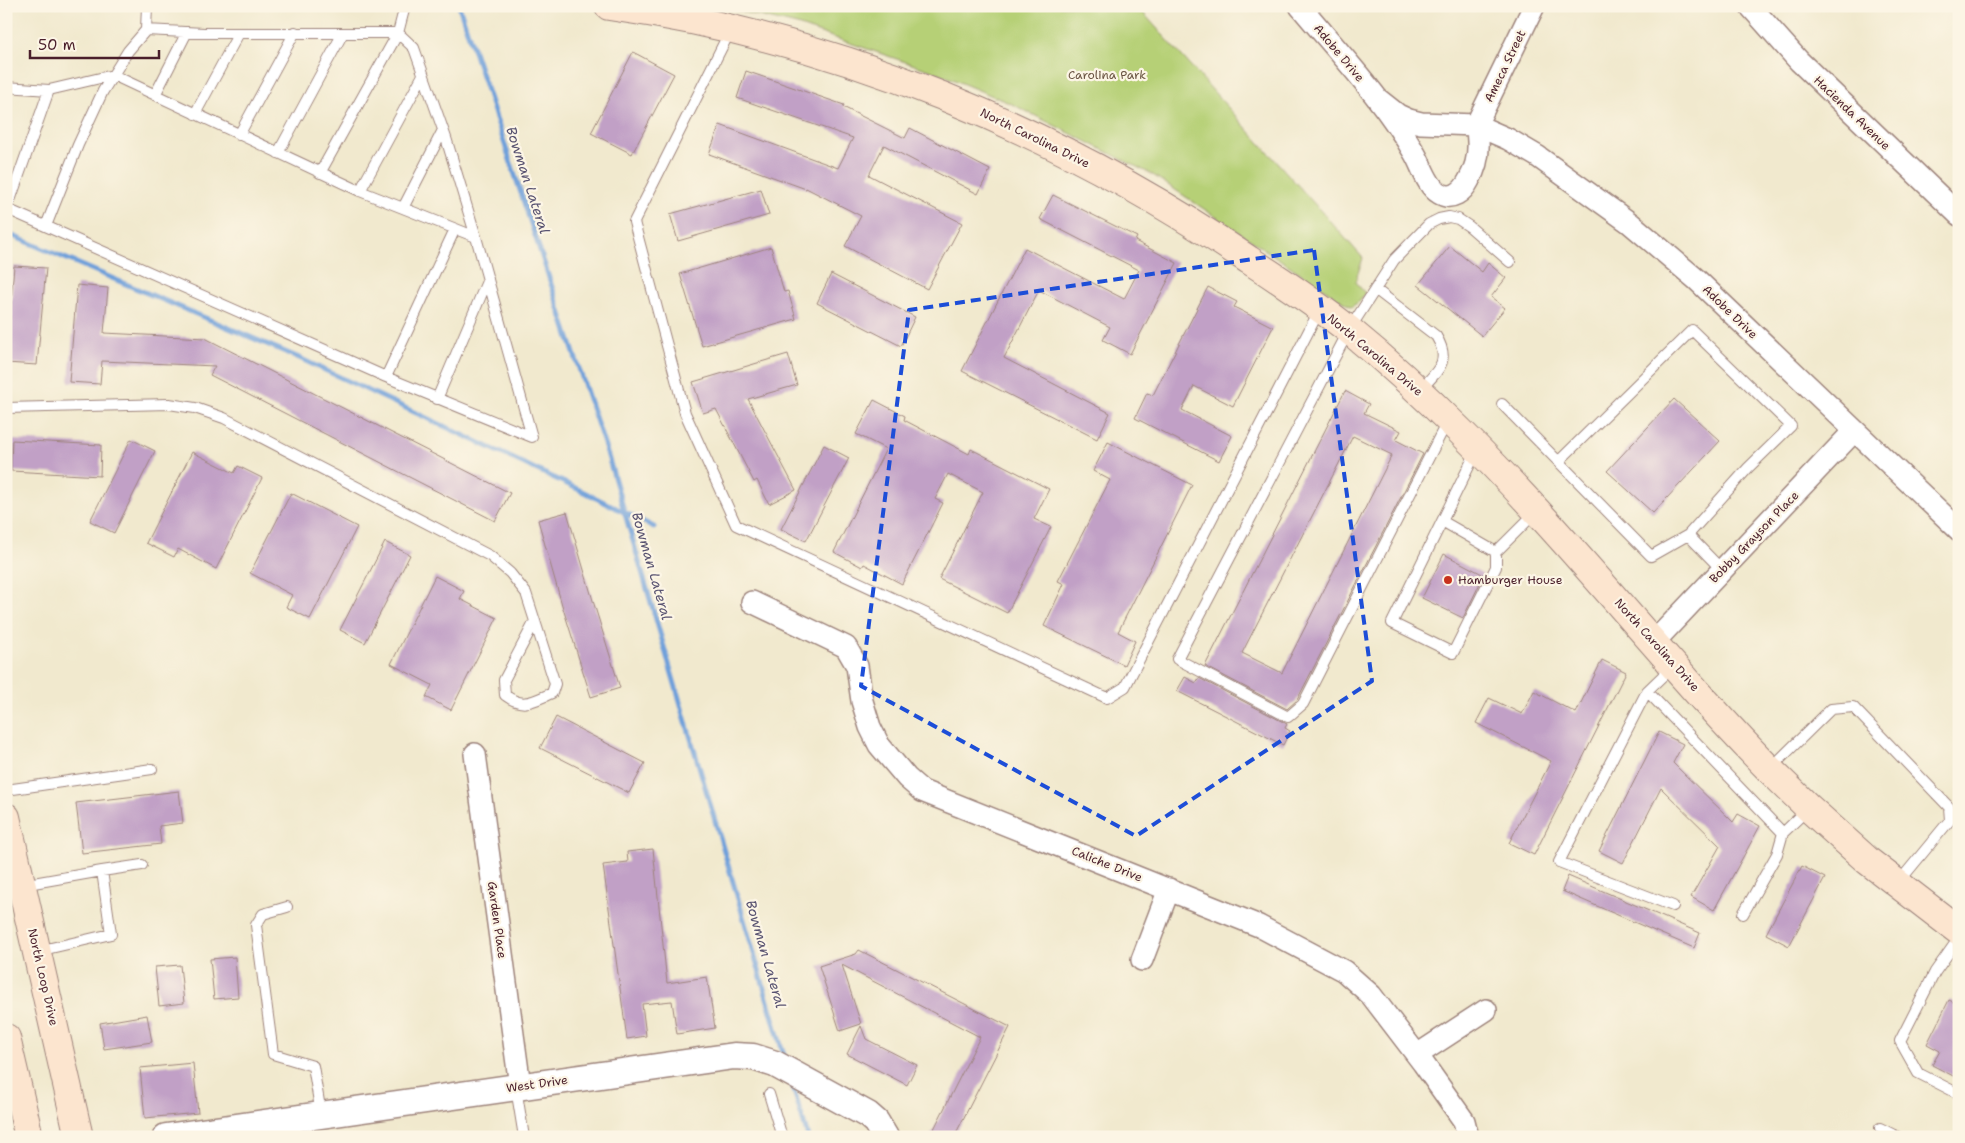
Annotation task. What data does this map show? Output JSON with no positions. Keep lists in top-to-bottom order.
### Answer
{
  "streets": {
    "main road": ["North Carolina Drive", "North Loop Drive"],
    "street": [
      "Adobe Drive",
      "Ameca Street",
      "Hacienda Avenue",
      "Bobby Grayson Place",
      "Caliche Drive",
      "Garden Place",
      "West Drive"
    ]
  },
  "crossings": [
    ["Adobe Drive", "Ameca Street"],
    ["Adobe Drive", "Bobby Grayson Place"],
    ["North Carolina Drive", "Bobby Grayson Place"],
    ["Garden Place", "West Drive"]
  ],
  "water": ["Bowman Lateral"],
  "parks": ["Carolina Park"],
  "places": ["Hamburger House"],
  "scale_bar": "50 m"
}
